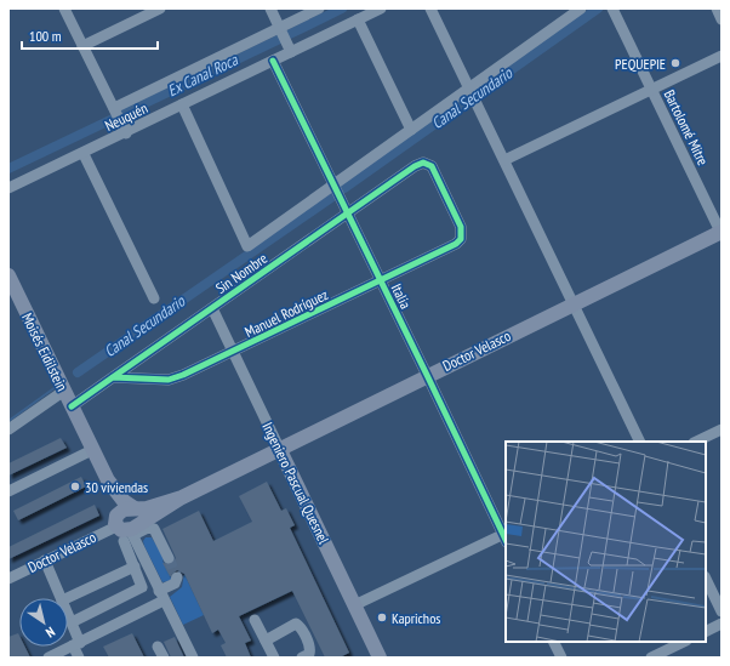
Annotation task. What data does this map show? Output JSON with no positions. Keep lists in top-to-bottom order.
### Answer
{
  "streets": {
    "main road": ["Doctor Velasco", "Moisés Eidilstein", "Ingeniero Pascual Quesnel"],
    "street": [
      "Neuquén",
      "Bartolomé Mitre",
      "Sin Nombre",
      "Italia",
      "Manuel Rodríguez"
    ]
  },
  "crossings": [
    ["Neuquén", "Sin Nombre"],
    ["Neuquén", "Italia"],
    ["Bartolomé Mitre", "Doctor Velasco"],
    ["Sin Nombre", "Italia"],
    ["Sin Nombre", "Manuel Rodríguez"],
    ["Sin Nombre", "Moisés Eidilstein"],
    ["Sin Nombre", "Ingeniero Pascual Quesnel"],
    ["Italia", "Manuel Rodríguez"],
    ["Italia", "Doctor Velasco"],
    ["Manuel Rodríguez", "Ingeniero Pascual Quesnel"],
    ["Doctor Velasco", "Moisés Eidilstein"],
    ["Doctor Velasco", "Ingeniero Pascual Quesnel"]
  ],
  "water": ["Ex Canal Roca", "Canal Secundario"],
  "places": ["PEQUEPIE", "30 viviendas", "Kaprichos"],
  "scale_bar": "100 m",
  "north": "bottom right"
}
